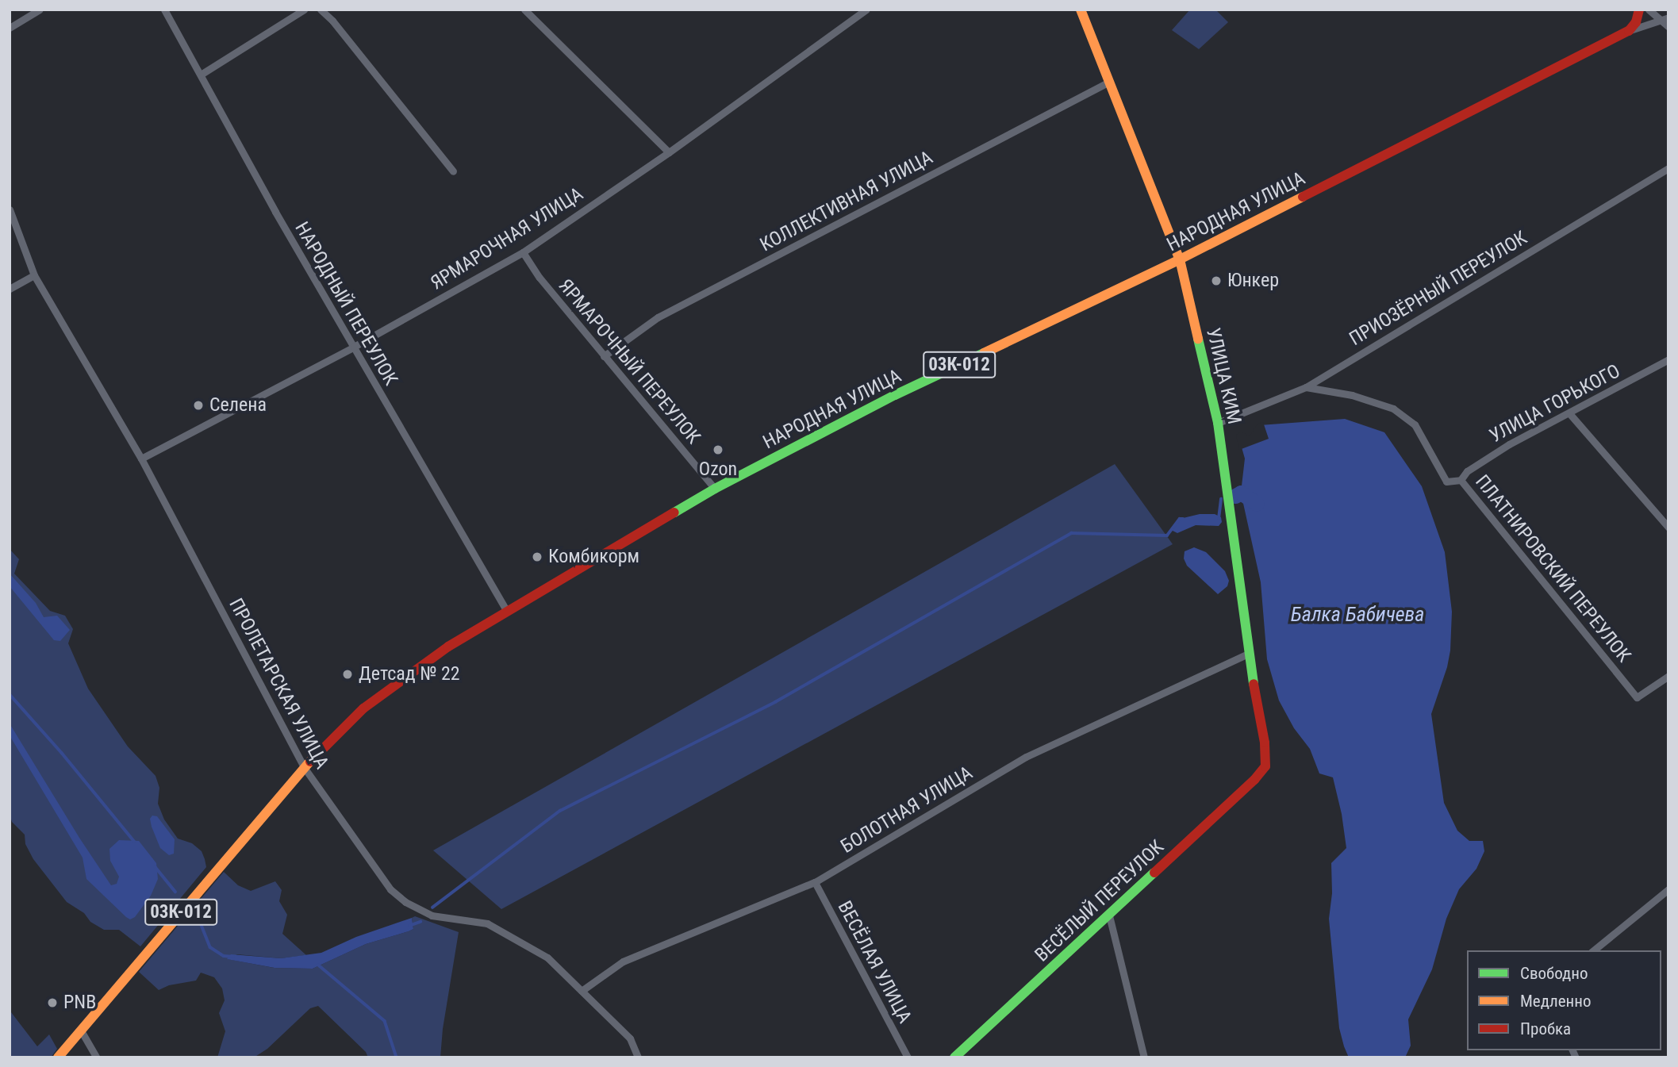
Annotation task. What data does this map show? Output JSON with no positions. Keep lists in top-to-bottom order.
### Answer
{
  "streets": {
    "main road": [
      "НАРОДНАЯ УЛИЦА",
      "03К-012",
      "УЛИЦА КИМ",
      "ВЕСЁЛЫЙ ПЕРЕУЛОК"
    ],
    "street": [
      "КОЛЛЕКТИВНАЯ УЛИЦА",
      "ЯРМАРОЧНАЯ УЛИЦА",
      "ПРИОЗЁРНЫЙ ПЕРЕУЛОК",
      "НАРОДНЫЙ ПЕРЕУЛОК",
      "ЯРМАРОЧНЫЙ ПЕРЕУЛОК",
      "УЛИЦА ГОРЬКОГО",
      "ПЛАТНИРОВСКИЙ ПЕРЕУЛОК",
      "ПРОЛЕТАРСКАЯ УЛИЦА",
      "БОЛОТНАЯ УЛИЦА",
      "ВЕСЁЛАЯ УЛИЦА"
    ]
  },
  "crossings": [
    ["КОЛЛЕКТИВНАЯ УЛИЦА", "ЯРМАРОЧНЫЙ ПЕРЕУЛОК"],
    ["КОЛЛЕКТИВНАЯ УЛИЦА", "УЛИЦА КИМ"],
    ["НАРОДНАЯ УЛИЦА", "НАРОДНЫЙ ПЕРЕУЛОК"],
    ["НАРОДНАЯ УЛИЦА", "ЯРМАРОЧНЫЙ ПЕРЕУЛОК"],
    ["НАРОДНАЯ УЛИЦА", "03К-012"],
    ["НАРОДНАЯ УЛИЦА", "УЛИЦА КИМ"],
    ["НАРОДНАЯ УЛИЦА", "ПРОЛЕТАРСКАЯ УЛИЦА"],
    ["ЯРМАРОЧНАЯ УЛИЦА", "НАРОДНЫЙ ПЕРЕУЛОК"],
    ["ЯРМАРОЧНАЯ УЛИЦА", "ЯРМАРОЧНЫЙ ПЕРЕУЛОК"],
    ["ЯРМАРОЧНАЯ УЛИЦА", "ПРОЛЕТАРСКАЯ УЛИЦА"],
    ["ПРИОЗЁРНЫЙ ПЕРЕУЛОК", "УЛИЦА КИМ"],
    ["ПРИОЗЁРНЫЙ ПЕРЕУЛОК", "ПЛАТНИРОВСКИЙ ПЕРЕУЛОК"],
    ["03К-012", "ПРОЛЕТАРСКАЯ УЛИЦА"],
    ["УЛИЦА КИМ", "БОЛОТНАЯ УЛИЦА"],
    ["УЛИЦА КИМ", "ВЕСЁЛЫЙ ПЕРЕУЛОК"],
    ["УЛИЦА ГОРЬКОГО", "ПЛАТНИРОВСКИЙ ПЕРЕУЛОК"],
    ["ПРОЛЕТАРСКАЯ УЛИЦА", "БОЛОТНАЯ УЛИЦА"],
    ["БОЛОТНАЯ УЛИЦА", "ВЕСЁЛАЯ УЛИЦА"]
  ],
  "water": ["Балка Бабичева"],
  "places": [
    "Юнкер",
    "Селена",
    "Ozon",
    "Комбикорм",
    "Детсад № 22",
    "PNB"
  ],
  "legend": ["Свободно", "Медленно", "Пробка"]
}
